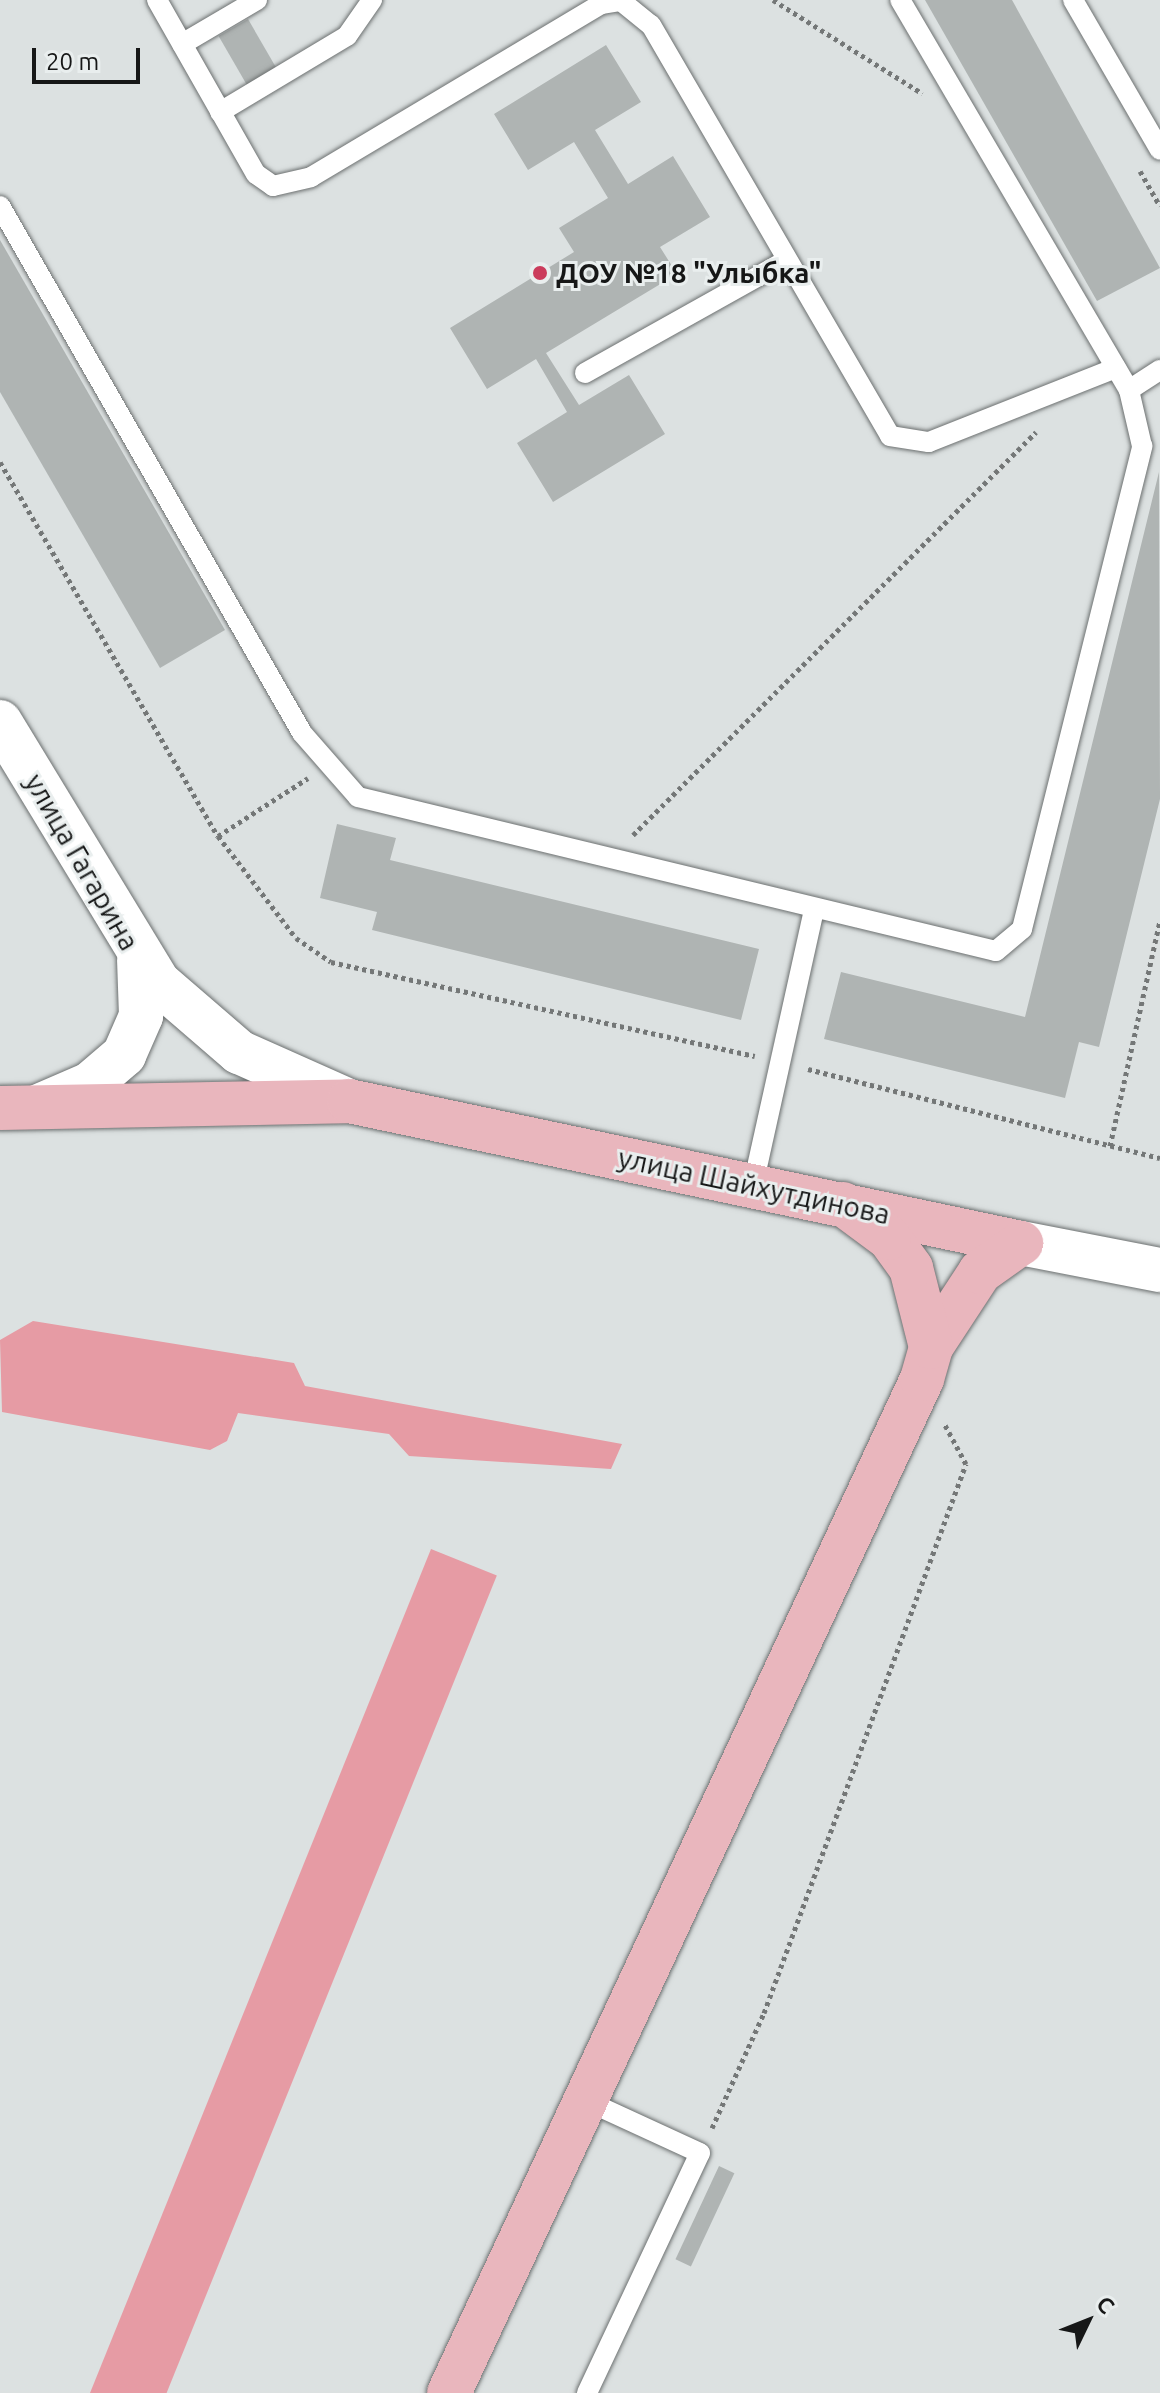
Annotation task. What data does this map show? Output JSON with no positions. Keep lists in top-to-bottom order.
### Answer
{
  "streets": {
    "main road": ["улица Шайхутдинова"],
    "street": ["улица Гагарина"]
  },
  "crossings": [
    ["улица Гагарина", "улица Шайхутдинова"]
  ],
  "places": ["ДОУ №18 \"Улыбка\""],
  "scale_bar": "20 m",
  "north": "top right"
}
